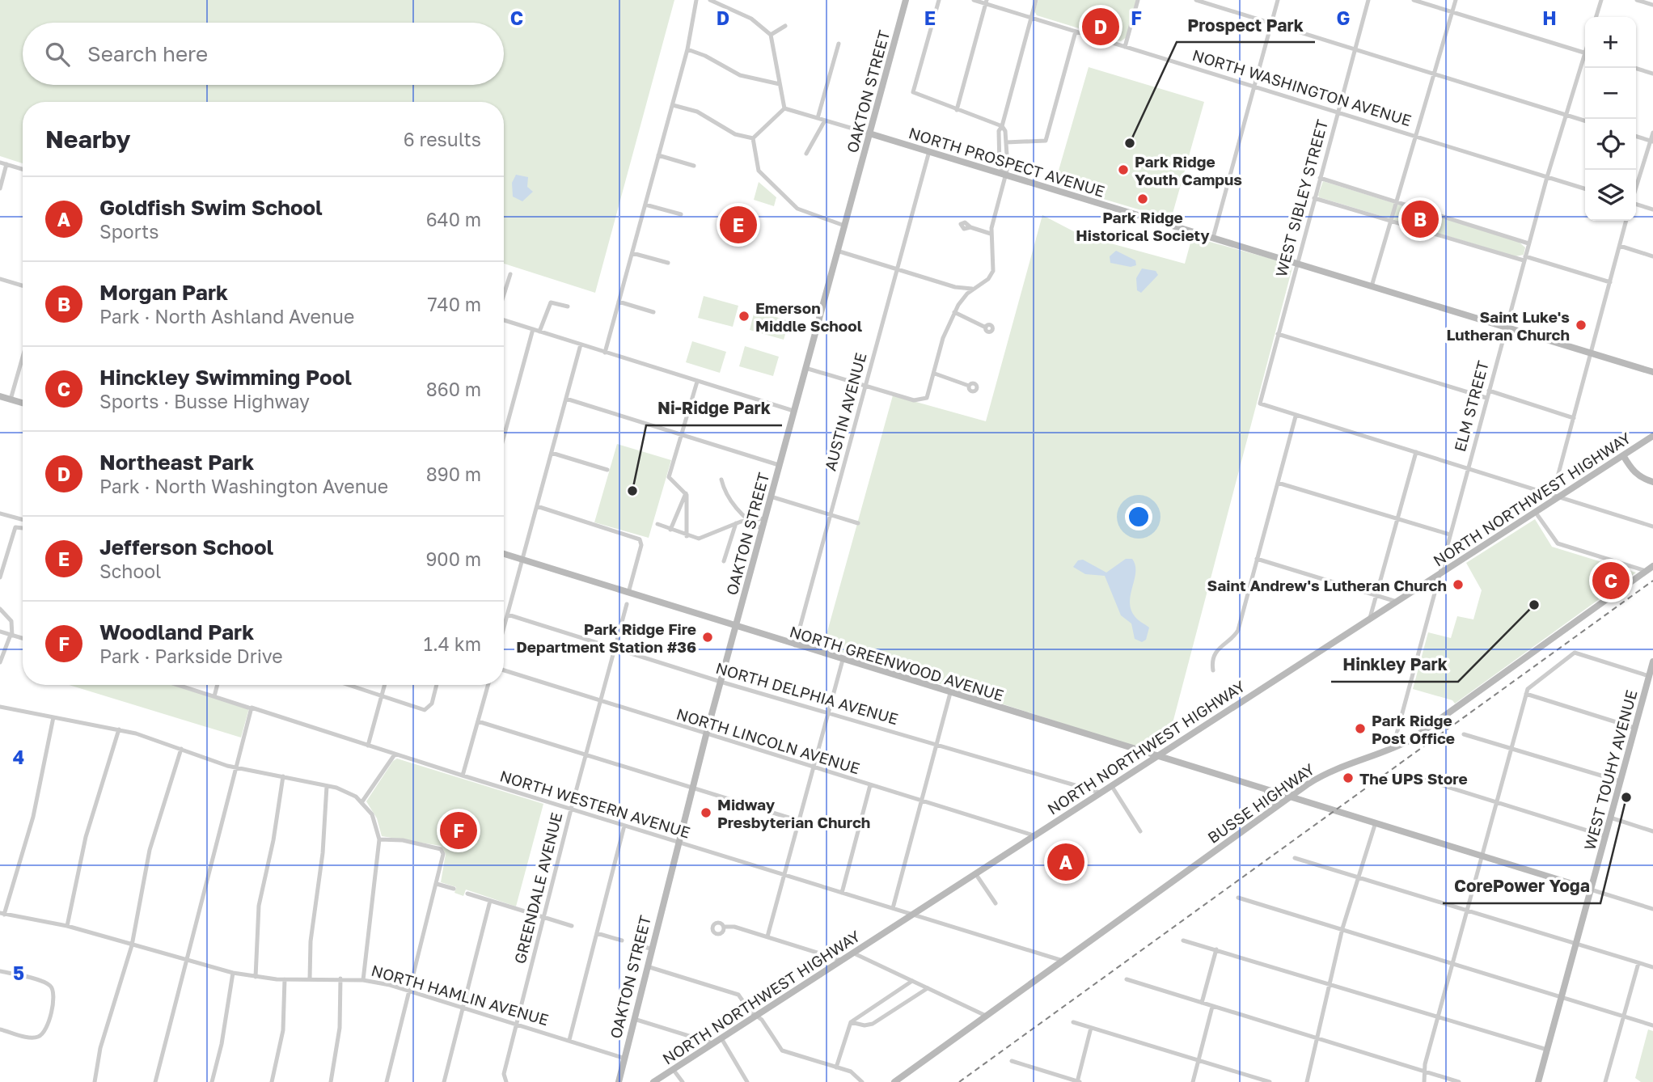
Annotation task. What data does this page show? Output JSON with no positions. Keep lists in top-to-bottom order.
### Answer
{
  "streets": {
    "main road": [
      "OAKTON STREET",
      "NORTH PROSPECT AVENUE",
      "NORTH NORTHWEST HIGHWAY",
      "NORTH GREENWOOD AVENUE",
      "WEST TOUHY AVENUE",
      "BUSSE HIGHWAY"
    ],
    "street": [
      "NORTH WASHINGTON AVENUE",
      "WEST SIBLEY STREET",
      "ELM STREET",
      "AUSTIN AVENUE",
      "NORTH DELPHIA AVENUE",
      "NORTH LINCOLN AVENUE",
      "NORTH WESTERN AVENUE",
      "GREENDALE AVENUE",
      "NORTH HAMLIN AVENUE"
    ]
  },
  "crossings": [
    ["NORTH WASHINGTON AVENUE", "WEST SIBLEY STREET"],
    ["NORTH WASHINGTON AVENUE", "ELM STREET"],
    ["OAKTON STREET", "NORTH PROSPECT AVENUE"],
    ["OAKTON STREET", "NORTH GREENWOOD AVENUE"],
    ["OAKTON STREET", "NORTH DELPHIA AVENUE"],
    ["OAKTON STREET", "NORTH LINCOLN AVENUE"],
    ["OAKTON STREET", "NORTH WESTERN AVENUE"],
    ["OAKTON STREET", "NORTH HAMLIN AVENUE"],
    ["NORTH PROSPECT AVENUE", "WEST SIBLEY STREET"],
    ["NORTH PROSPECT AVENUE", "ELM STREET"],
    ["NORTH PROSPECT AVENUE", "AUSTIN AVENUE"],
    ["ELM STREET", "NORTH NORTHWEST HIGHWAY"],
    ["ELM STREET", "BUSSE HIGHWAY"],
    ["AUSTIN AVENUE", "NORTH GREENWOOD AVENUE"],
    ["NORTH NORTHWEST HIGHWAY", "NORTH GREENWOOD AVENUE"],
    ["NORTH NORTHWEST HIGHWAY", "NORTH DELPHIA AVENUE"],
    ["NORTH NORTHWEST HIGHWAY", "NORTH LINCOLN AVENUE"],
    ["NORTH NORTHWEST HIGHWAY", "NORTH WESTERN AVENUE"],
    ["NORTH GREENWOOD AVENUE", "WEST TOUHY AVENUE"],
    ["NORTH GREENWOOD AVENUE", "BUSSE HIGHWAY"],
    ["NORTH DELPHIA AVENUE", "GREENDALE AVENUE"],
    ["NORTH LINCOLN AVENUE", "GREENDALE AVENUE"],
    ["BUSSE HIGHWAY", "NORTH WESTERN AVENUE"],
    ["NORTH WESTERN AVENUE", "GREENDALE AVENUE"],
    ["GREENDALE AVENUE", "NORTH HAMLIN AVENUE"]
  ],
  "places": [
    "Prospect Park",
    "Park Ridge Youth Campus",
    "Park Ridge Historical Society",
    "Emerson Middle School",
    "Saint Luke's Lutheran Church",
    "Ni-Ridge Park",
    "Saint Andrew's Lutheran Church",
    "Hinkley Park",
    "Park Ridge Fire Department Station #36",
    "Park Ridge Post Office",
    "The UPS Store",
    "CorePower Yoga",
    "Midway Presbyterian Church"
  ],
  "page": {
    "pins": [
      "D",
      "B",
      "E",
      "C",
      "F",
      "A"
    ],
    "map_buttons": ["+", "−"],
    "search": "Search here",
    "heading": ["Nearby", "6 results"],
    "list": [
      {
        "mark": "A",
        "name": "Goldfish Swim School",
        "note": "Sports",
        "value": "640 m"
      },
      {
        "mark": "B",
        "name": "Morgan Park",
        "note": "Park · North Ashland Avenue",
        "value": "740 m"
      },
      {
        "mark": "C",
        "name": "Hinckley Swimming Pool",
        "note": "Sports · Busse Highway",
        "value": "860 m"
      },
      {
        "mark": "D",
        "name": "Northeast Park",
        "note": "Park · North Washington Avenue",
        "value": "890 m"
      },
      {
        "mark": "E",
        "name": "Jefferson School",
        "note": "School",
        "value": "900 m"
      },
      {
        "mark": "F",
        "name": "Woodland Park",
        "note": "Park · Parkside Drive",
        "value": "1.4 km"
      }
    ]
  },
  "grid": {
    "columns": [
      "C",
      "D",
      "E",
      "F",
      "G",
      "H"
    ],
    "rows": ["4", "5"]
  }
}
